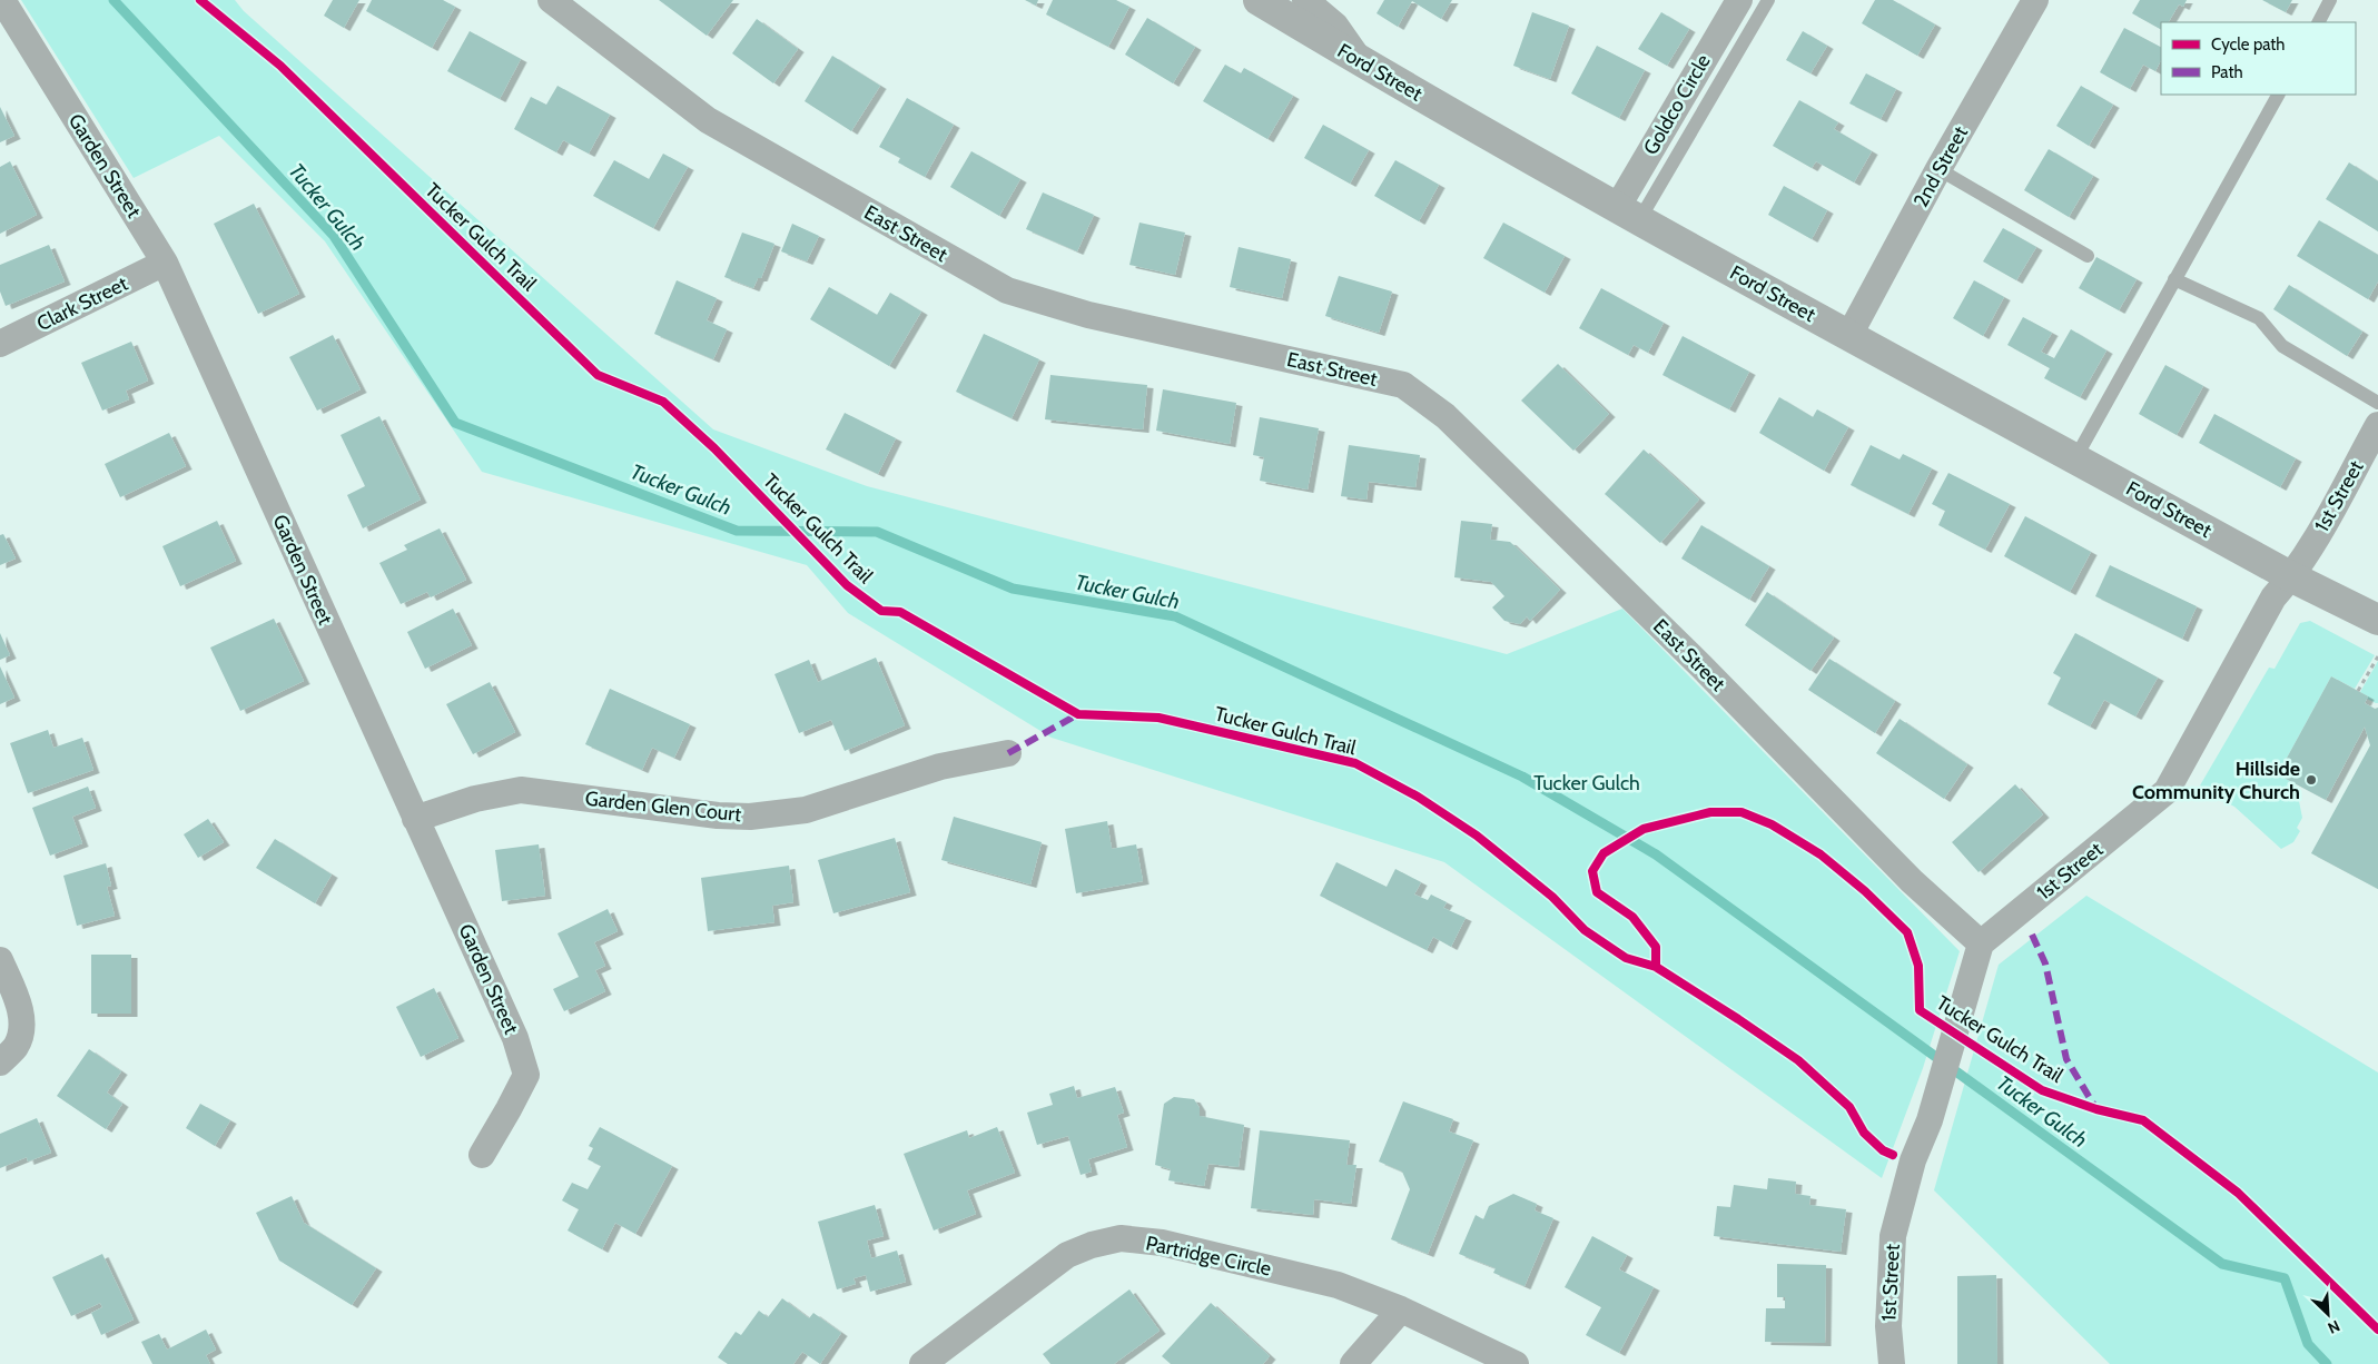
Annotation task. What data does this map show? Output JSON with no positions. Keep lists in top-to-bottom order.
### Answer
{
  "streets": {
    "street": [
      "Ford Street",
      "Goldco Circle",
      "Garden Street",
      "2nd Street",
      "East Street",
      "Clark Street",
      "1st Street",
      "Garden Glen Court",
      "Partridge Circle"
    ],
    "cycle path": ["Tucker Gulch Trail"]
  },
  "crossings": [
    ["Ford Street", "Goldco Circle"],
    ["Ford Street", "2nd Street"],
    ["Ford Street", "1st Street"],
    ["Garden Street", "Clark Street"],
    ["Garden Street", "Garden Glen Court"],
    ["East Street", "1st Street"]
  ],
  "water": ["Tucker Gulch"],
  "parks": ["Tucker Gulch"],
  "places": ["Hillside Community Church"],
  "legend": ["Cycle path", "Path"],
  "north": "bottom right"
}
